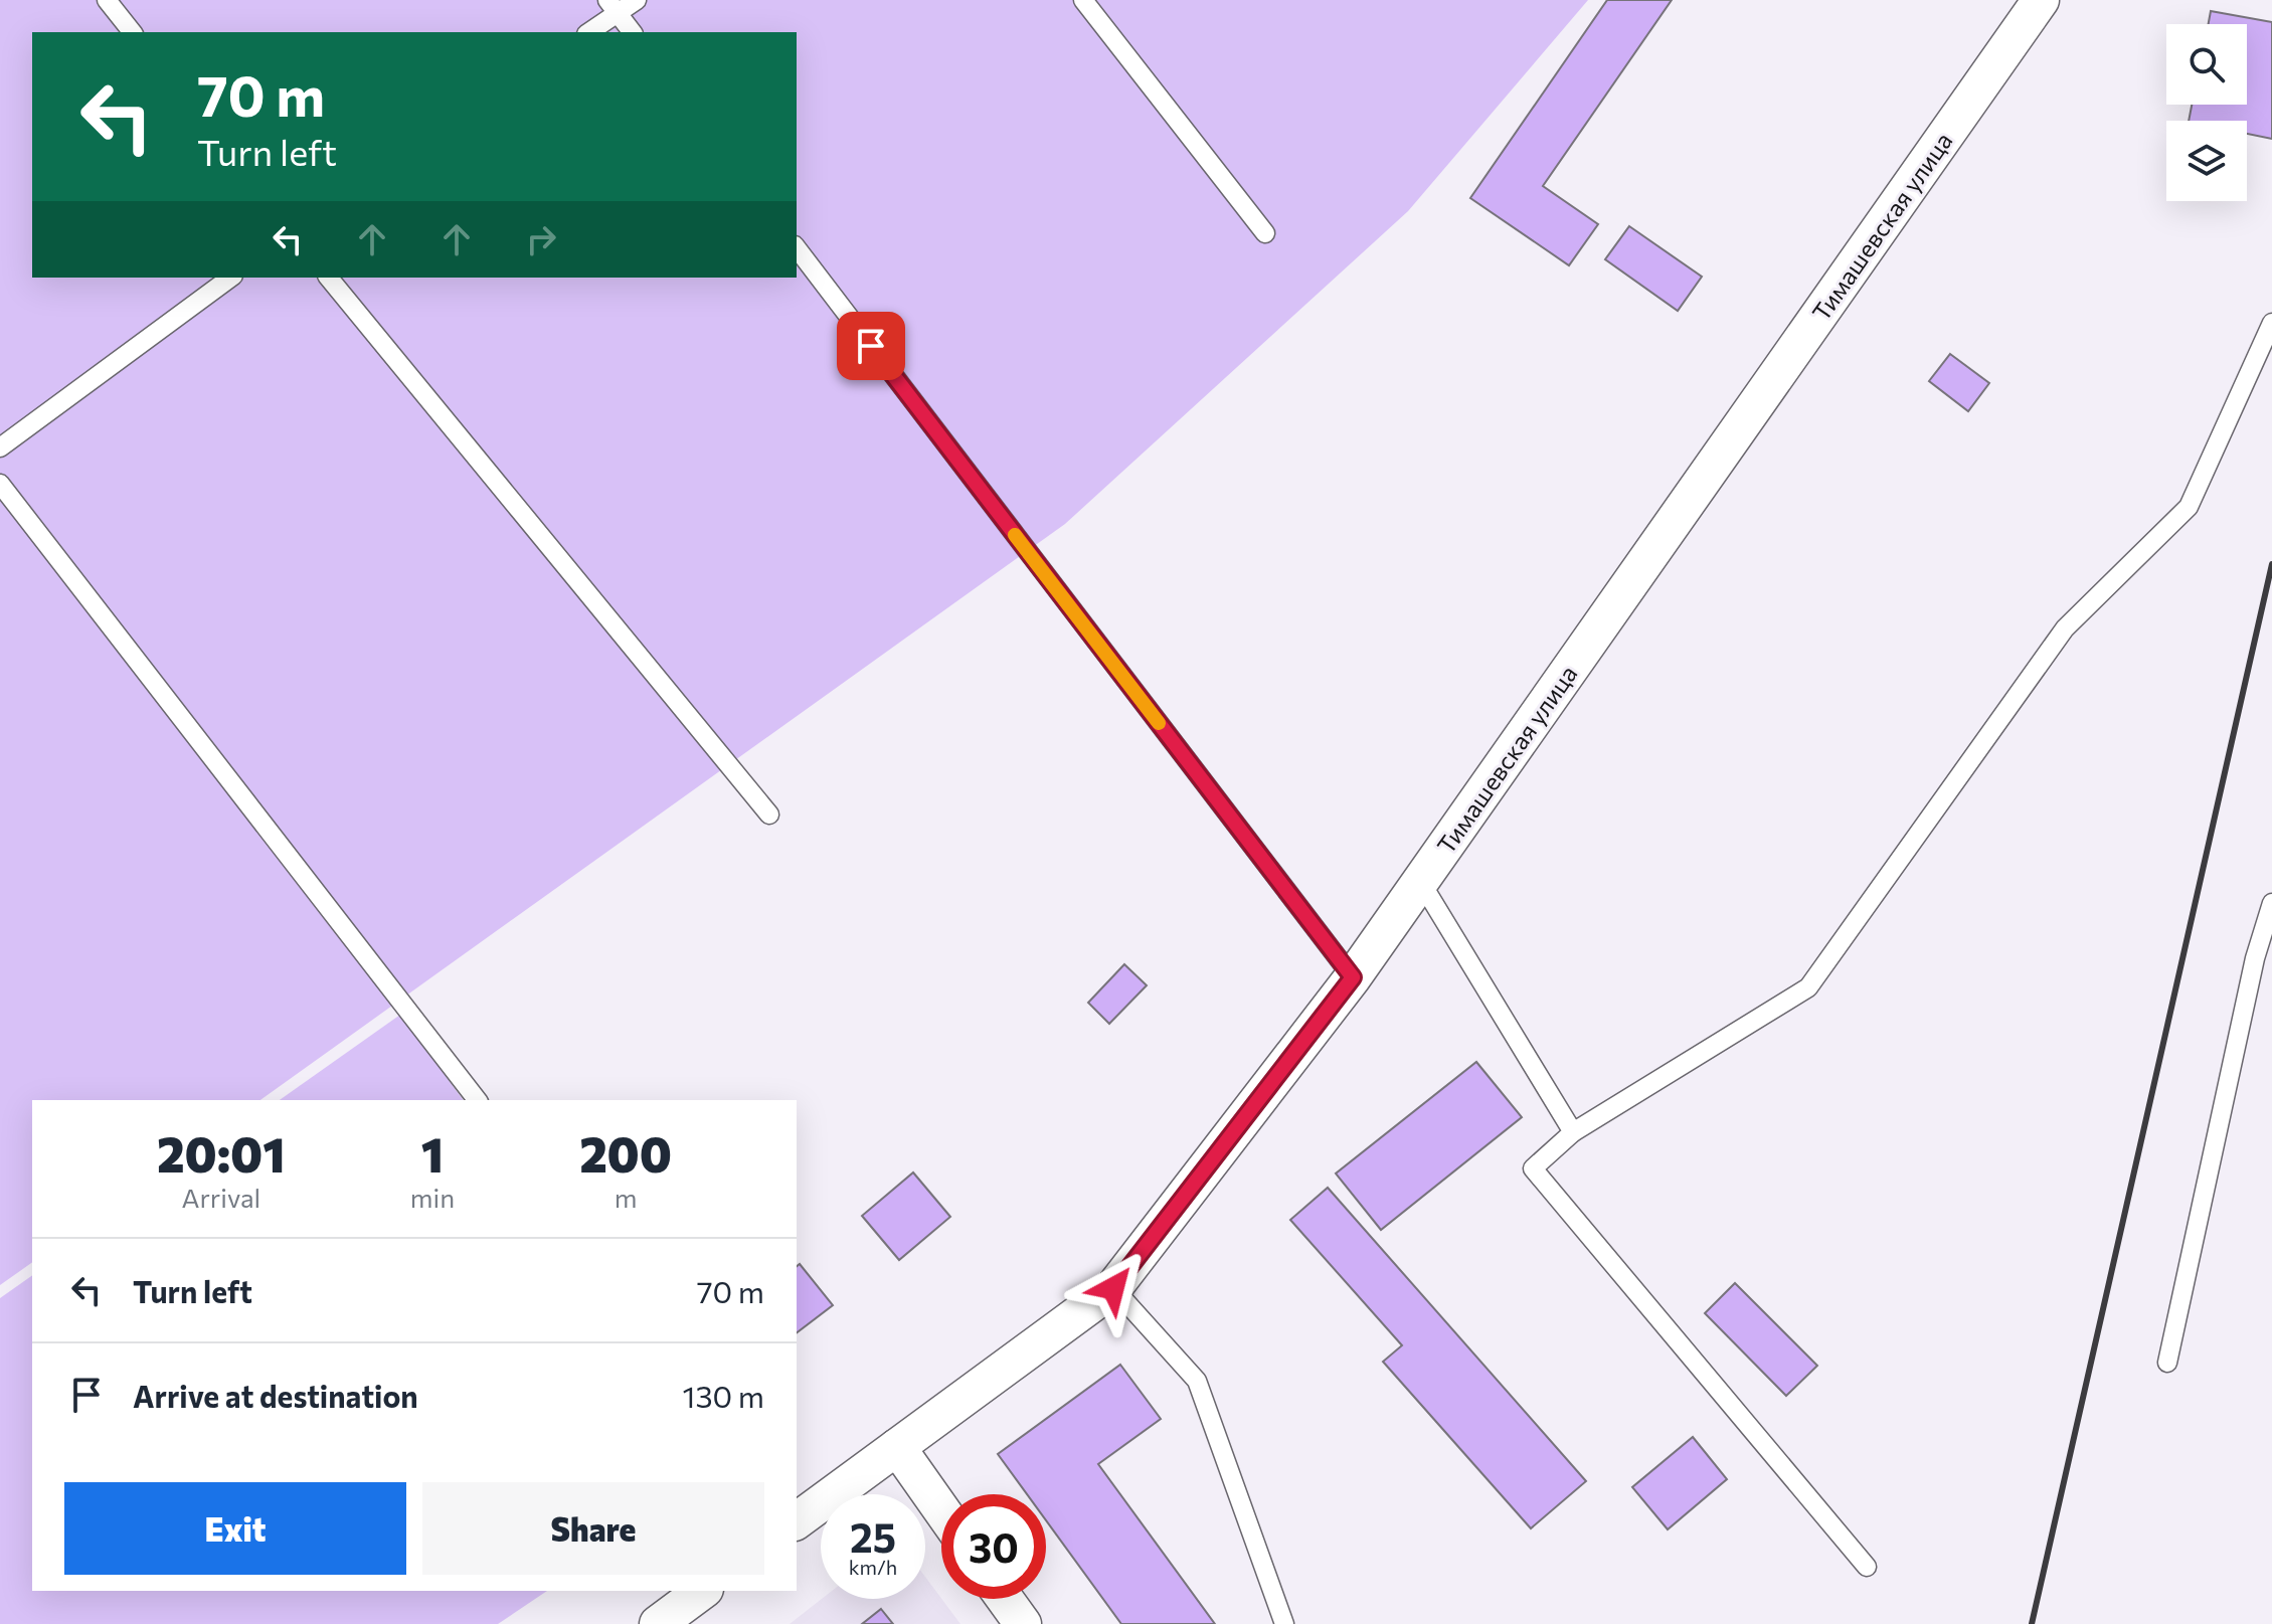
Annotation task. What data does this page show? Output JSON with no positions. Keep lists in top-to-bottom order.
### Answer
{
  "streets": {
    "street": ["Тимашевская улица"]
  },
  "page": {
    "turn": ["70 m", "Turn left"],
    "eta": [
      "20:01",
      "Arrival",
      "1",
      "min",
      "200",
      "m"
    ],
    "list": [
      {
        "name": "Turn left",
        "value": "70 m"
      },
      {
        "name": "Arrive at destination",
        "value": "130 m"
      }
    ],
    "buttons": ["Exit", "Share"],
    "speed": "25 km/h",
    "limit": "30"
  }
}
